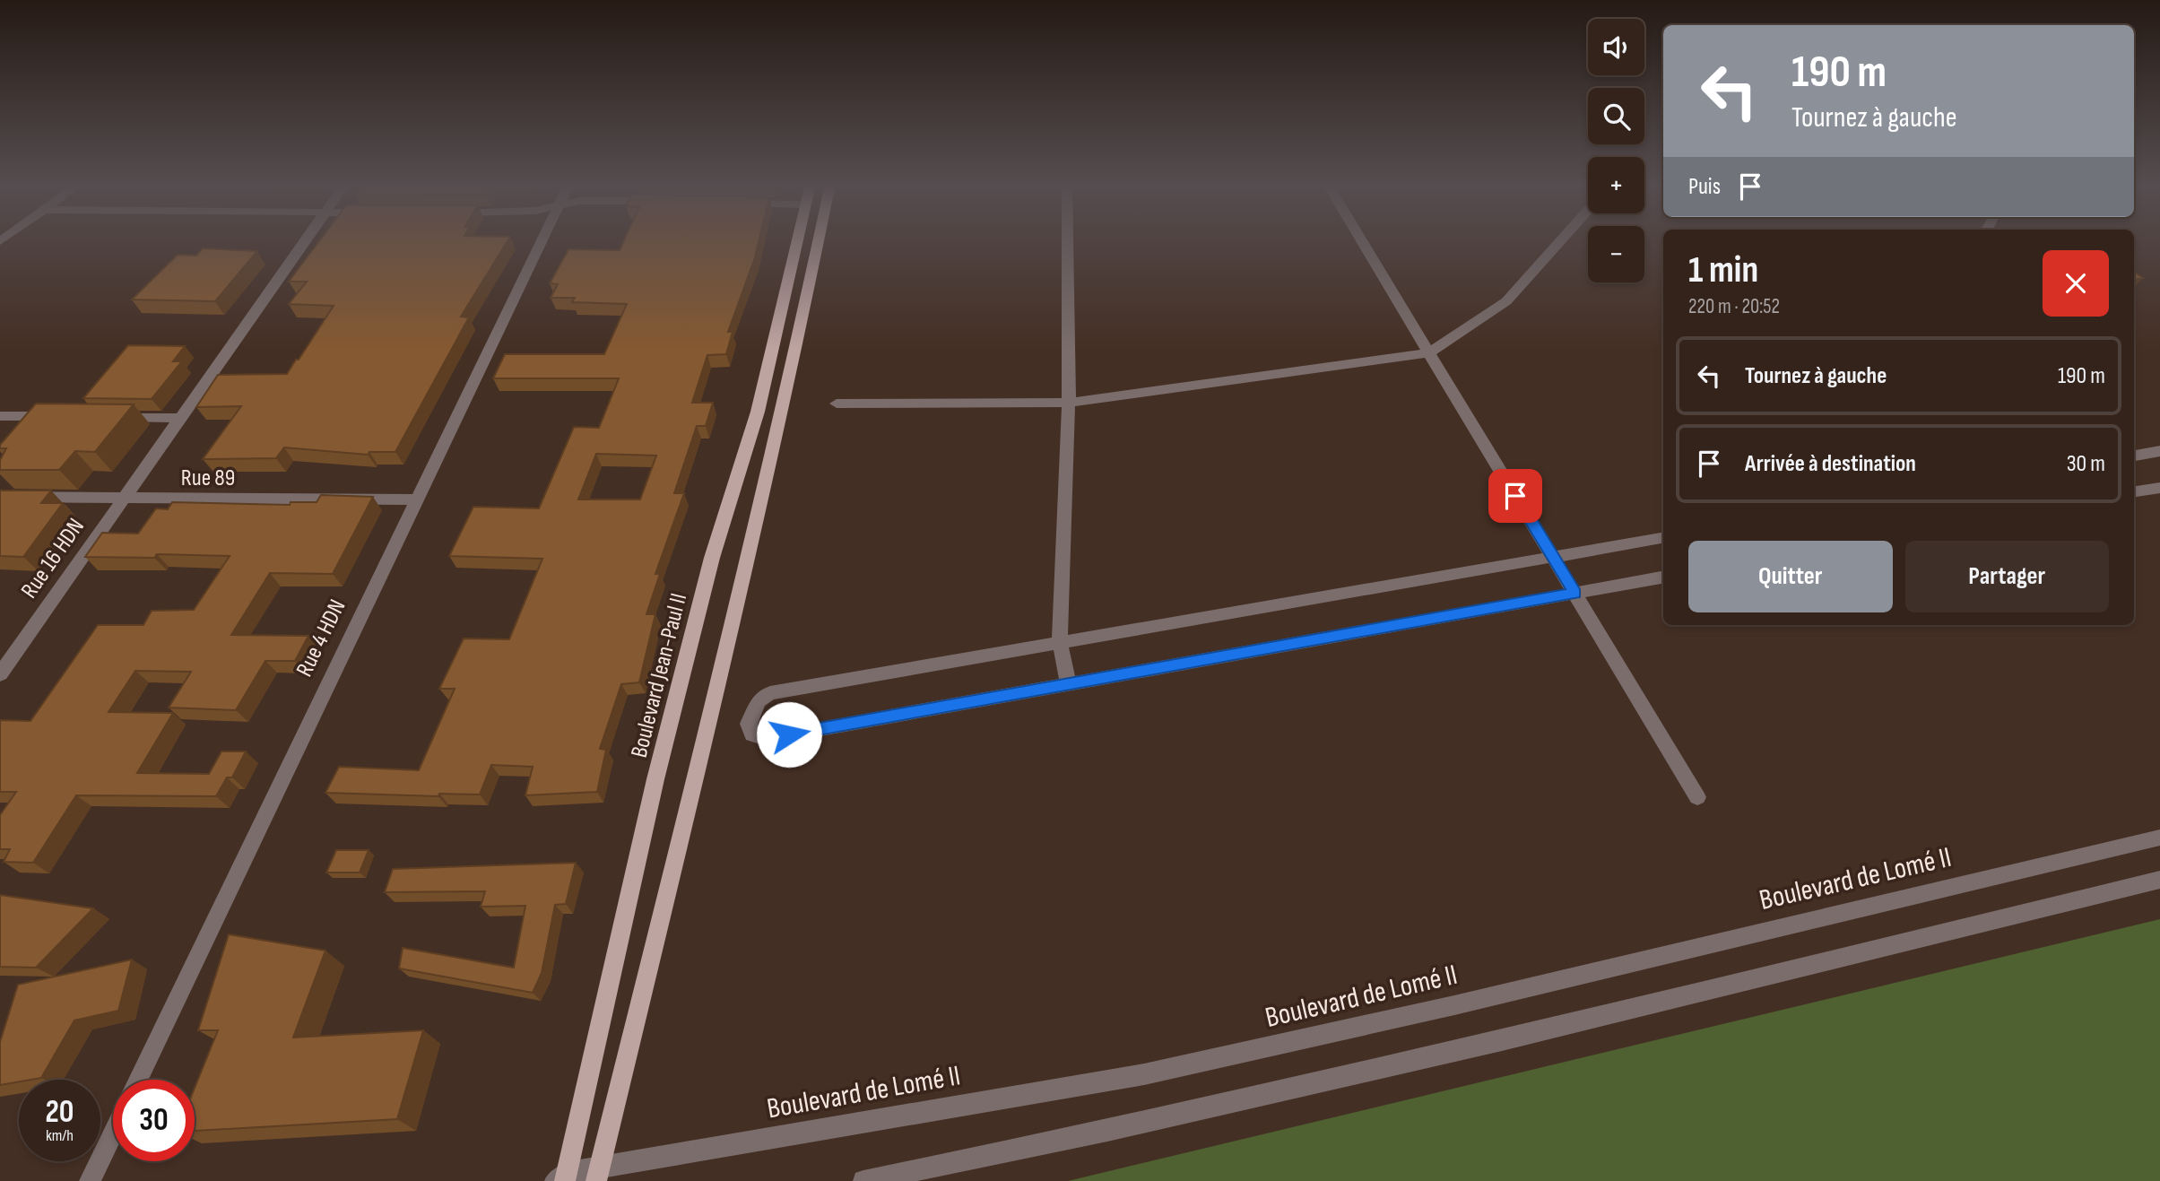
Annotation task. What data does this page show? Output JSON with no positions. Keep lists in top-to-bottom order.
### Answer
{
  "streets": {
    "main road": ["Boulevard Jean-Paul II"],
    "street": [
      "Rue 89",
      "Rue 16 HDN",
      "Rue 4 HDN",
      "Boulevard de Lomé II"
    ]
  },
  "crossings": [
    ["Rue 89", "Rue 16 HDN"],
    ["Rue 89", "Rue 4 HDN"],
    ["Boulevard Jean-Paul II", "Boulevard de Lomé II"]
  ],
  "page": {
    "map_buttons": ["+", "−"],
    "turn": ["190 m", "Tournez à gauche"],
    "then": "Puis",
    "heading": ["1 min", "220 m · 20:52"],
    "list": [
      {
        "name": "Tournez à gauche",
        "value": "190 m"
      },
      {
        "name": "Arrivée à destination",
        "value": "30 m"
      }
    ],
    "buttons": ["Quitter", "Partager"],
    "speed": "20 km/h",
    "limit": "30"
  }
}
